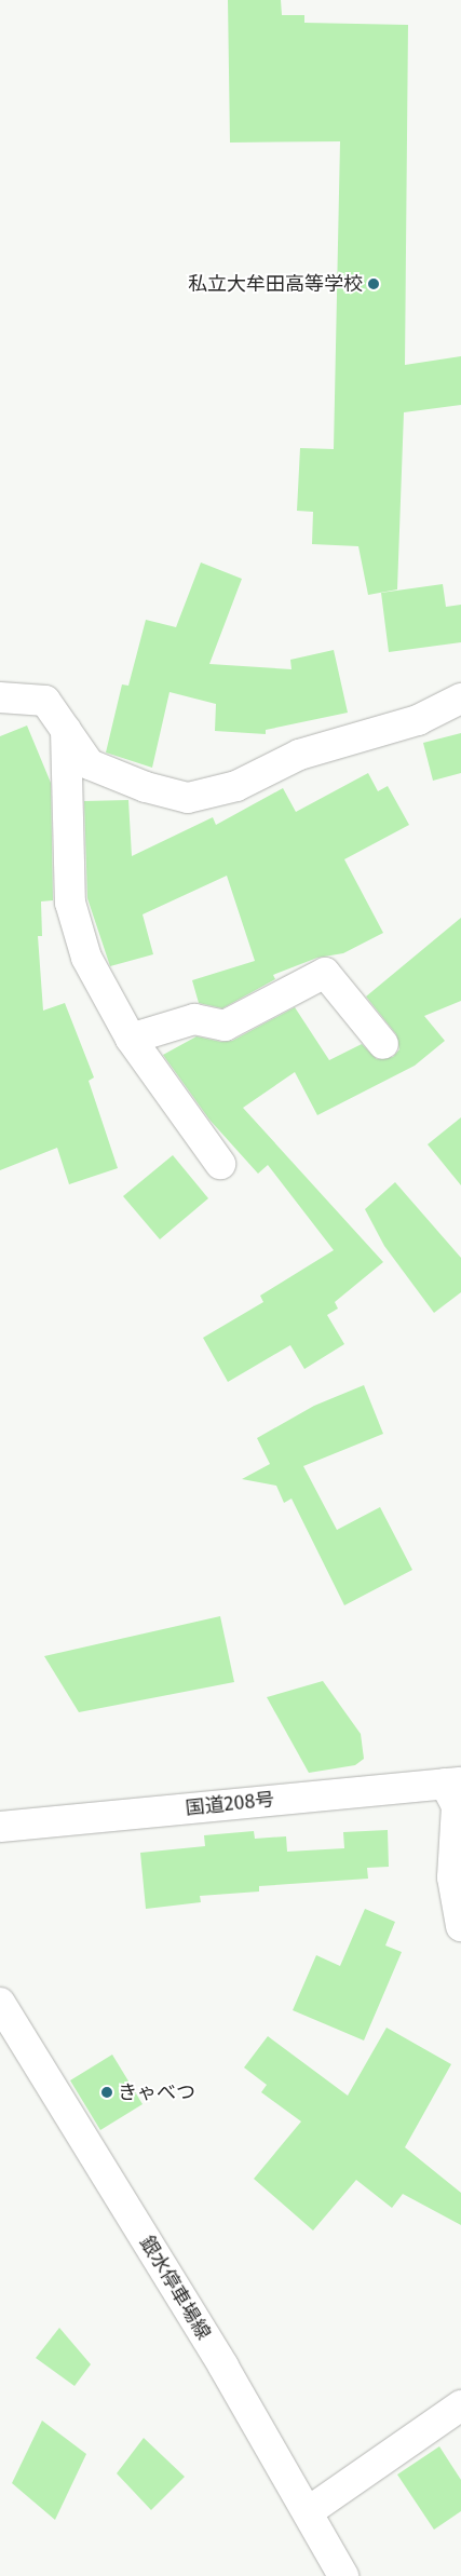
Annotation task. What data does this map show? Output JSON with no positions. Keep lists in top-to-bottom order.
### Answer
{
  "streets": {
    "main road": ["国道208号", "銀水停車場線"]
  },
  "places": ["私立大牟田高等学校", "きゃべつ"]
}
